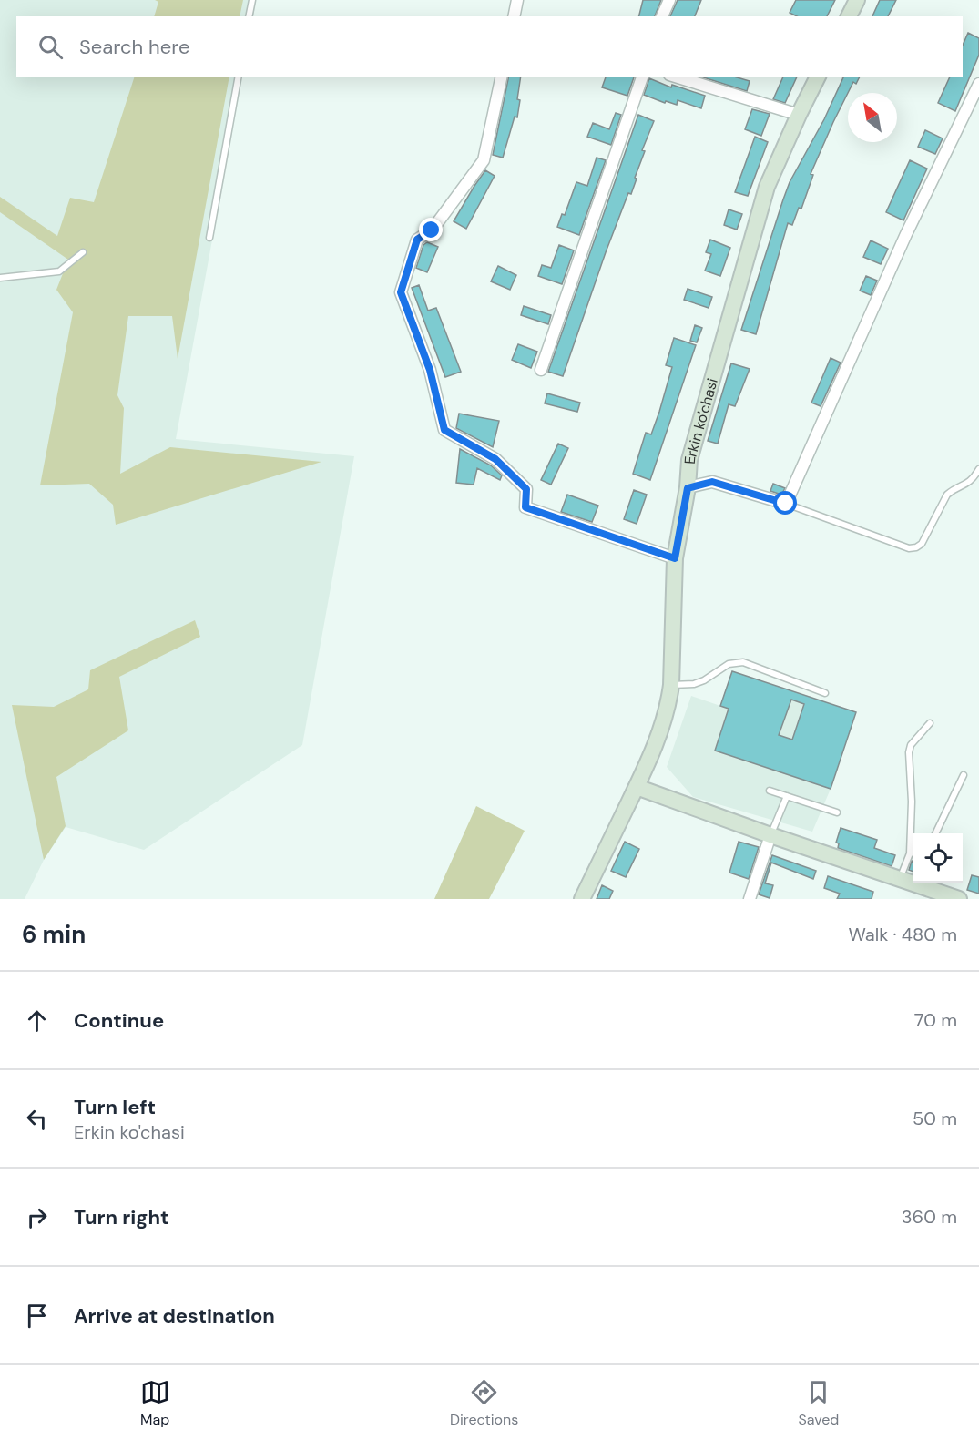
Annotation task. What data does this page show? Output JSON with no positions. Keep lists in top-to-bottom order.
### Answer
{
  "streets": {
    "main road": ["Erkin ko'chasi"]
  },
  "north": "top left",
  "page": {
    "search": "Search here",
    "heading": ["6 min", "Walk · 480 m"],
    "list": [
      ["Continue", "70 m"],
      ["Turn left", "Erkin ko'chasi", "50 m"],
      ["Turn right", "360 m"],
      "Arrive at destination"
    ],
    "nav": ["Map", "Directions", "Saved"]
  }
}
